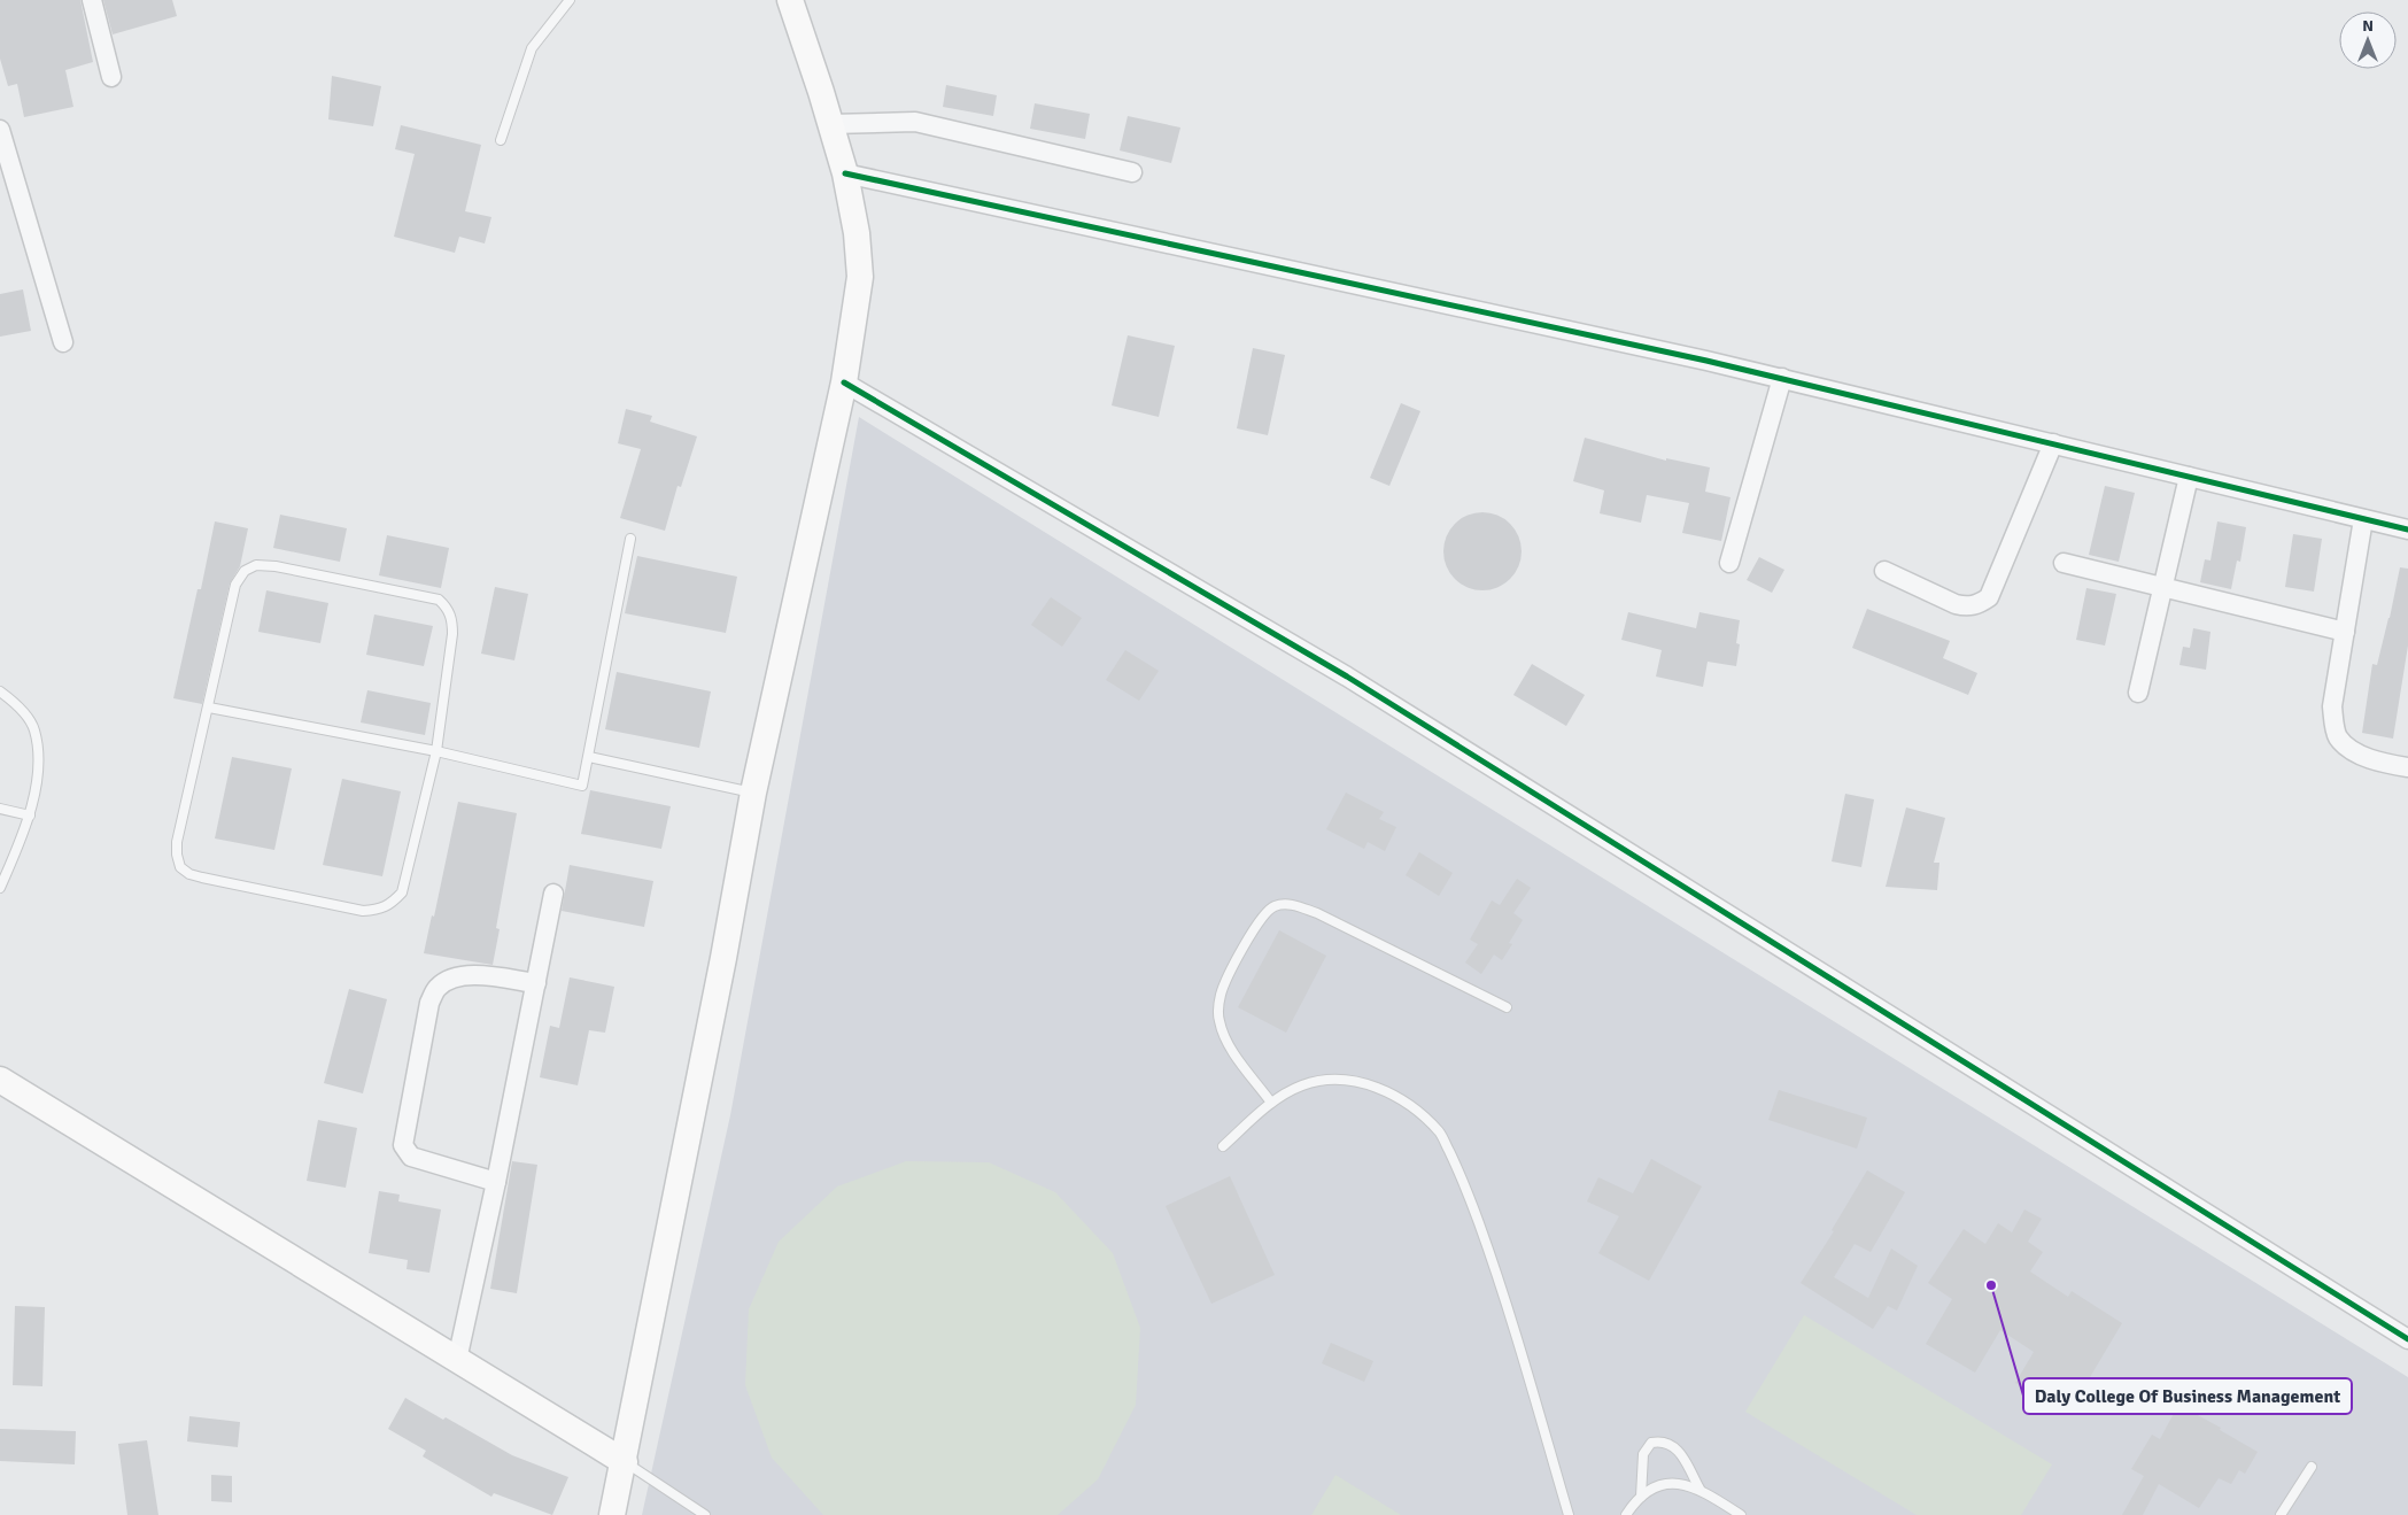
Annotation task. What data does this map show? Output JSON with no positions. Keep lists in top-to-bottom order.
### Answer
{
  "places": ["Daly College Of Business Management"],
  "north": "top"
}
